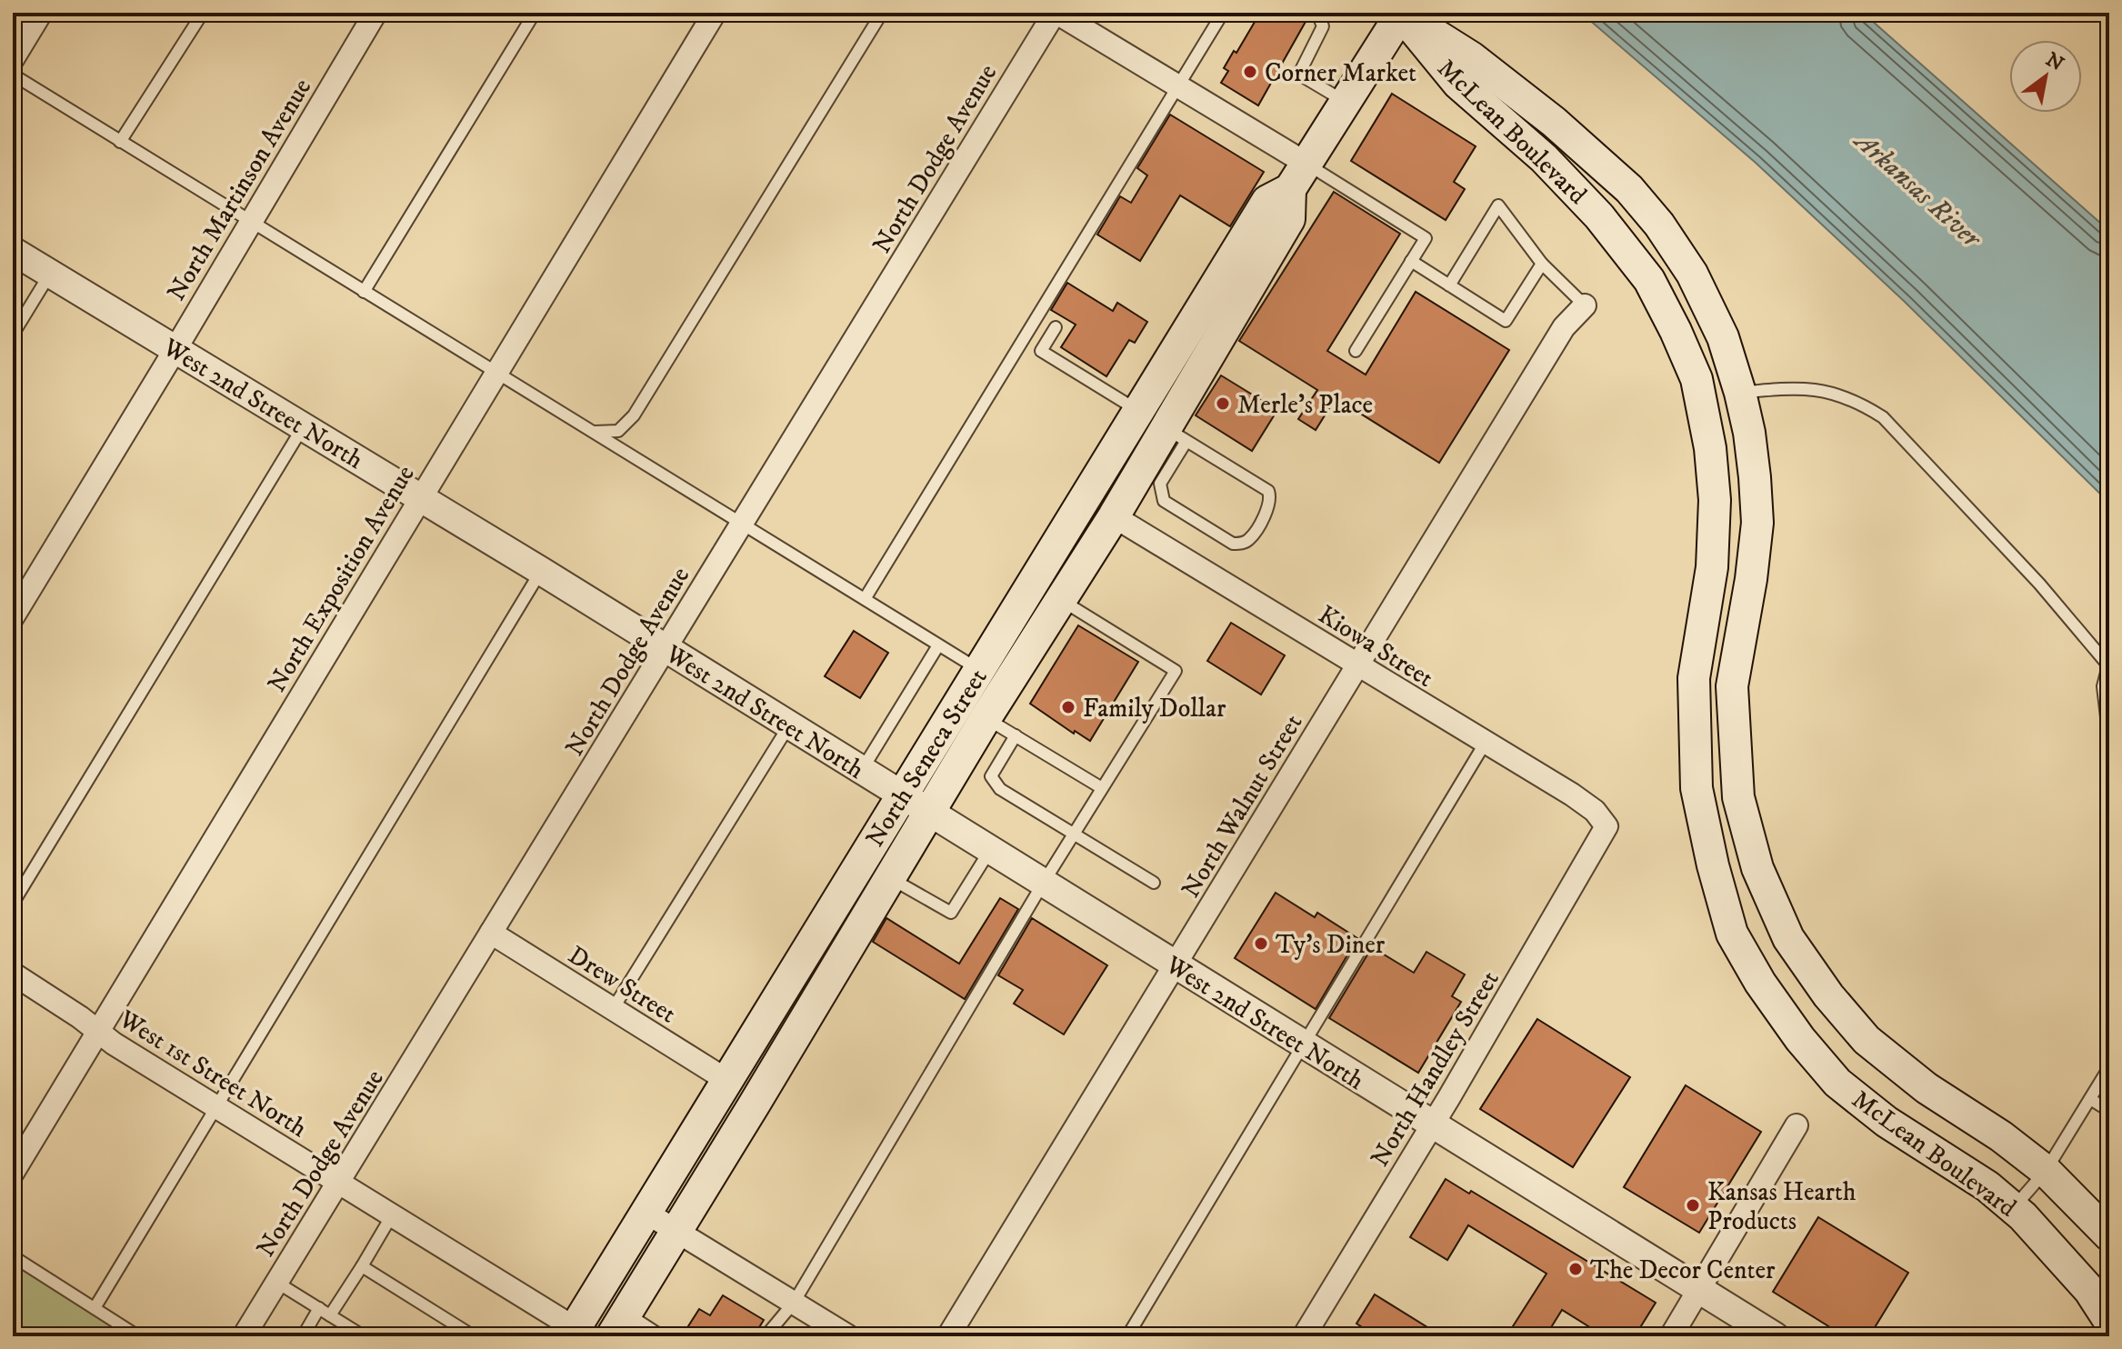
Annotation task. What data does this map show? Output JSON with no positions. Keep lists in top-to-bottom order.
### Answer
{
  "streets": {
    "main road": ["McLean Boulevard", "North Seneca Street"],
    "street": [
      "North Dodge Avenue",
      "North Martinson Avenue",
      "West 2nd Street North",
      "North Exposition Avenue",
      "Kiowa Street",
      "North Walnut Street",
      "Drew Street",
      "North Handley Street",
      "West 1st Street North"
    ]
  },
  "crossings": [
    ["McLean Boulevard", "North Seneca Street"],
    ["North Dodge Avenue", "West 2nd Street North"],
    ["North Dodge Avenue", "Drew Street"],
    ["North Dodge Avenue", "West 1st Street North"],
    ["North Martinson Avenue", "West 2nd Street North"],
    ["West 2nd Street North", "North Exposition Avenue"],
    ["West 2nd Street North", "North Seneca Street"],
    ["West 2nd Street North", "North Walnut Street"],
    ["West 2nd Street North", "North Handley Street"],
    ["North Exposition Avenue", "West 1st Street North"],
    ["Kiowa Street", "North Seneca Street"],
    ["Kiowa Street", "North Walnut Street"],
    ["Kiowa Street", "North Handley Street"],
    ["North Seneca Street", "Drew Street"],
    ["North Seneca Street", "West 1st Street North"]
  ],
  "water": ["Arkansas River"],
  "places": [
    "Corner Market",
    "Merle's Place",
    "Family Dollar",
    "Ty's Diner",
    "Kansas Hearth Products",
    "The Decor Center"
  ],
  "north": "top right"
}
